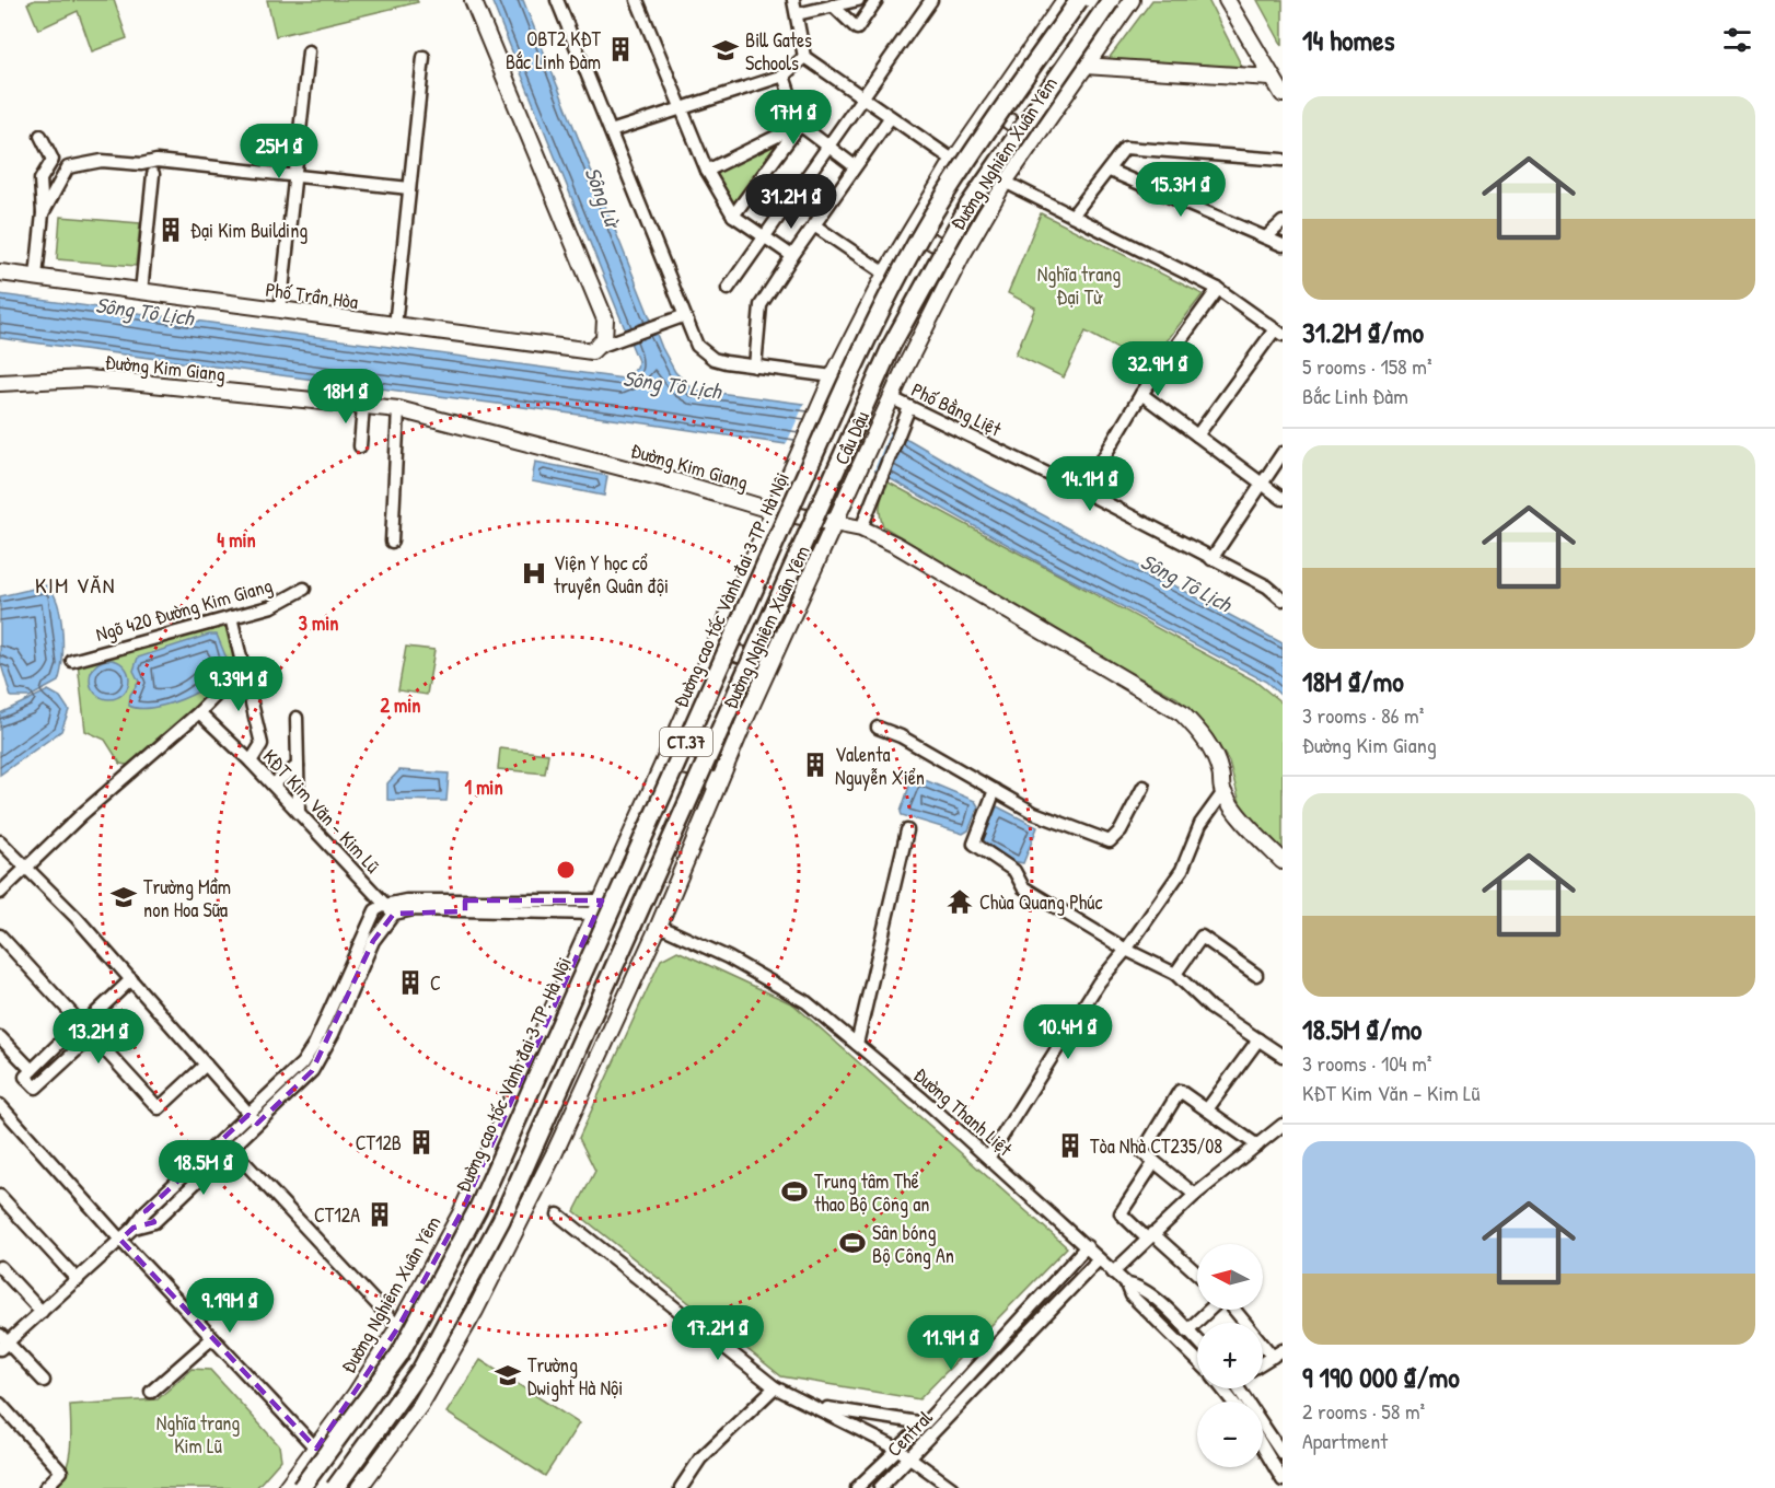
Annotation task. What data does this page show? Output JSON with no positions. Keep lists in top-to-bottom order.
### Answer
{
  "streets": {
    "highway": ["Đường cao tốc Vành đai 3 TP. Hà Nội", "CT.37"],
    "main road": [
      "Đường Nghiêm Xuân Yêm",
      "Phố Trần Hòa",
      "Đường Kim Giang",
      "Cầu Dậu"
    ],
    "street": [
      "Phố Bằng Liệt",
      "Ngõ 420 Đường Kim Giang",
      "KĐT Kim Văn - Kim Lũ",
      "Đường Thanh Liệt",
      "Central"
    ]
  },
  "crossings": [
    ["Đường Nghiêm Xuân Yêm", "Đường Kim Giang"],
    ["Đường Nghiêm Xuân Yêm", "Phố Bằng Liệt"],
    ["Đường Nghiêm Xuân Yêm", "Cầu Dậu"],
    ["Đường Nghiêm Xuân Yêm", "Đường Thanh Liệt"],
    ["Đường Kim Giang", "Cầu Dậu"],
    ["Phố Bằng Liệt", "Cầu Dậu"],
    ["Đường Thanh Liệt", "Central"]
  ],
  "districts": ["KIM VĂN"],
  "water": ["Sông Lừ", "Sông Tô Lịch"],
  "parks": ["Nghĩa trang Đại Từ", "Nghĩa trang Kim Lũ"],
  "places": {
    "building": [
      "OBT2 KĐT Bắc Linh Đàm",
      "Đại Kim Building",
      "Valenta Nguyễn Xiển",
      "C",
      "CT12B",
      "Tòa Nhà CT235/08",
      "CT12A"
    ],
    "school or university": ["Bill Gates Schools", "Trường Mầm non Hoa Sữa", "Trường Dwight Hà Nội"],
    "hospital": ["Viện Y học cổ truyền Quân đội"],
    "temple": ["Chùa Quang Phúc"],
    "sports": ["Trung tâm Thể thao Bộ Công an", "Sân bóng Bộ Công An"]
  },
  "north": "left",
  "page": {
    "heading": "14 homes",
    "list": [
      {
        "name": "31.2M ₫/mo",
        "note": "5 rooms · 158 m² · Bắc Linh Đàm"
      },
      {
        "name": "18M ₫/mo",
        "note": "3 rooms · 86 m² · Đường Kim Giang"
      },
      {
        "name": "18.5M ₫/mo",
        "note": "3 rooms · 104 m² · KĐT Kim Văn - Kim Lũ"
      },
      {
        "name": "9 190 000 ₫/mo",
        "note": "2 rooms · 58 m² · Apartment"
      }
    ],
    "price": [
      "17M ₫",
      "25M ₫",
      "15.3M ₫",
      "31.2M ₫",
      "32.9M ₫",
      "18M ₫",
      "14.1M ₫",
      "9.39M ₫",
      "10.4M ₫",
      "13.2M ₫",
      "18.5M ₫",
      "9.19M ₫",
      "17.2M ₫",
      "11.9M ₫"
    ],
    "map_buttons": ["+", "−"]
  },
  "rings": [
    "4 min",
    "3 min",
    "2 min",
    "1 min"
  ]
}
